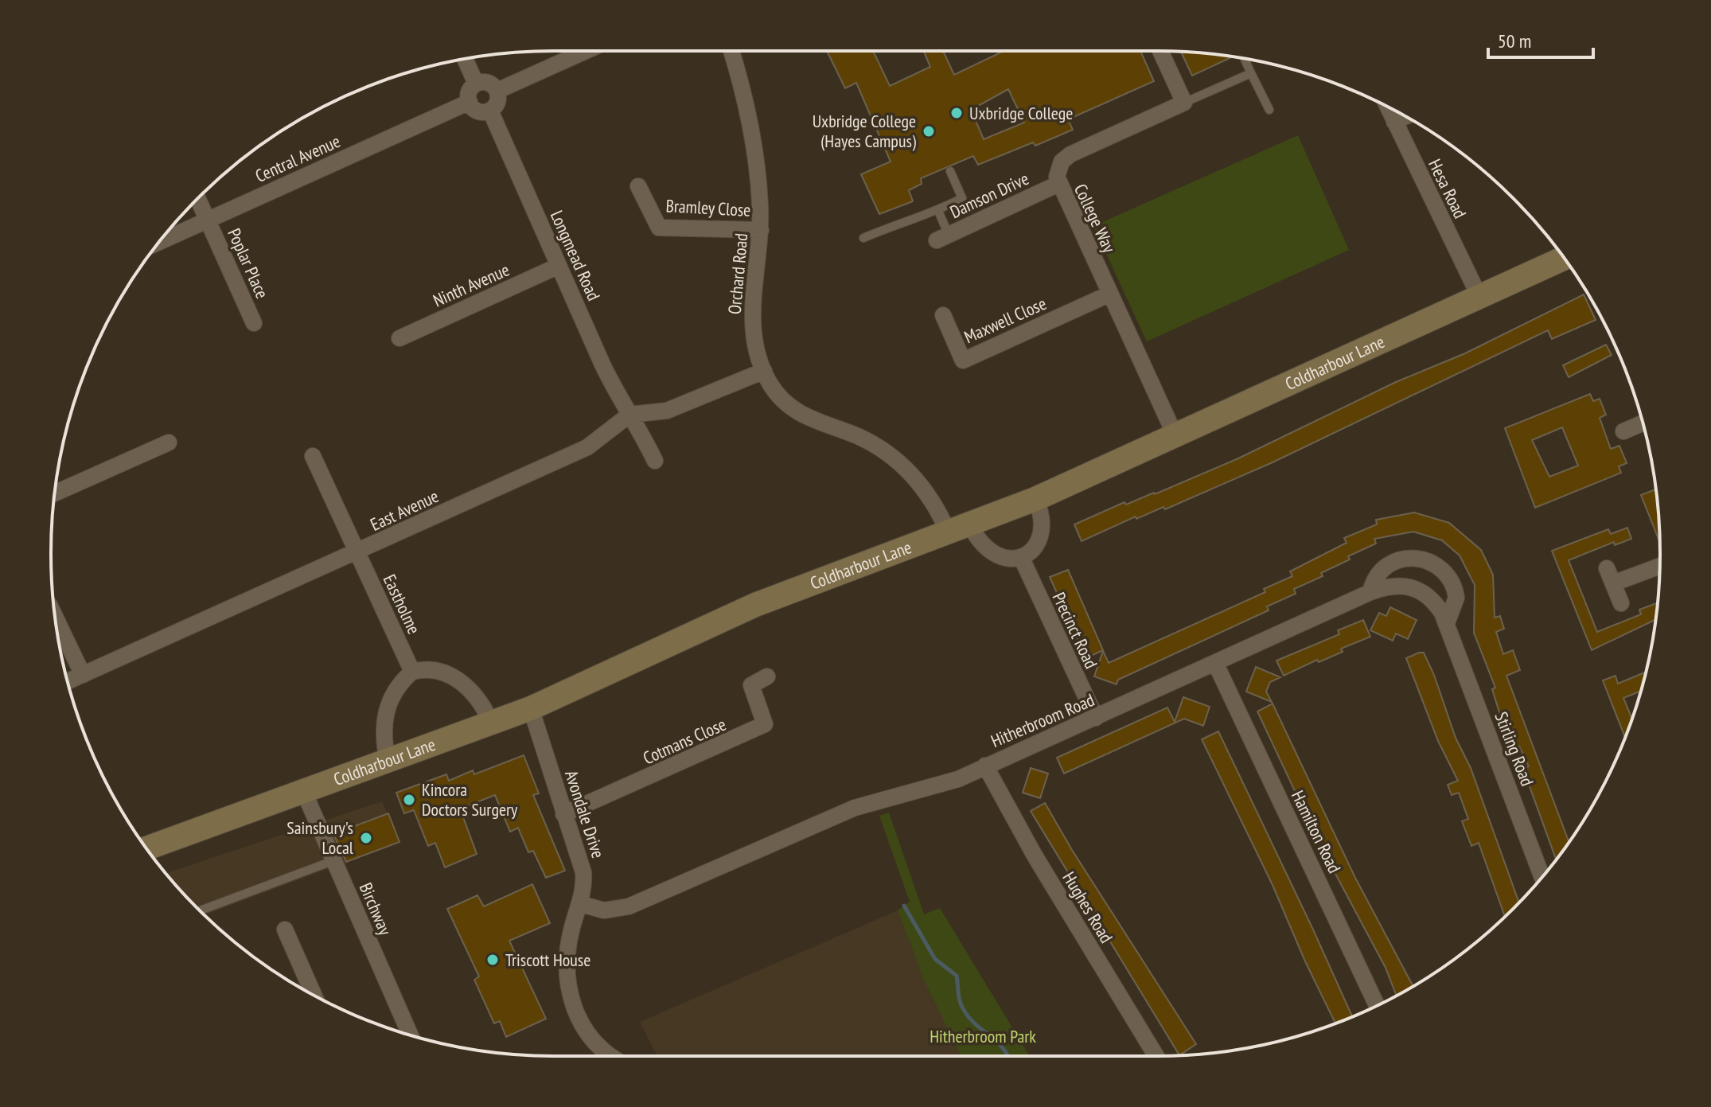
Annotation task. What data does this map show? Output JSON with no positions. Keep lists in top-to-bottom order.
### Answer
{
  "streets": {
    "street": [
      "Central Avenue",
      "Hesa Road",
      "Damson Drive",
      "Bramley Close",
      "College Way",
      "Longmead Road",
      "Poplar Place",
      "Orchard Road",
      "Ninth Avenue",
      "Maxwell Close",
      "Coldharbour Lane",
      "East Avenue",
      "Eastholme",
      "Precinct Road",
      "Hitherbroom Road",
      "Cotmans Close",
      "Stirling Road",
      "Avondale Drive",
      "Hamilton Road",
      "Hughes Road",
      "Birchway"
    ]
  },
  "crossings": [
    ["Central Avenue", "Longmead Road"],
    ["Central Avenue", "Poplar Place"],
    ["Hesa Road", "Coldharbour Lane"],
    ["Damson Drive", "College Way"],
    ["Bramley Close", "Orchard Road"],
    ["College Way", "Maxwell Close"],
    ["College Way", "Coldharbour Lane"],
    ["Longmead Road", "Ninth Avenue"],
    ["Longmead Road", "East Avenue"],
    ["Orchard Road", "Coldharbour Lane"],
    ["Coldharbour Lane", "Avondale Drive"],
    ["Coldharbour Lane", "Birchway"],
    ["East Avenue", "Eastholme"],
    ["Precinct Road", "Hitherbroom Road"],
    ["Hitherbroom Road", "Stirling Road"],
    ["Hitherbroom Road", "Avondale Drive"],
    ["Hitherbroom Road", "Hamilton Road"],
    ["Hitherbroom Road", "Hughes Road"],
    ["Cotmans Close", "Avondale Drive"]
  ],
  "parks": ["Hitherbroom Park"],
  "places": [
    "Uxbridge College",
    "Uxbridge College (Hayes Campus)",
    "Kincora Doctors Surgery",
    "Sainsbury's Local",
    "Triscott House"
  ],
  "scale_bar": "50 m"
}
